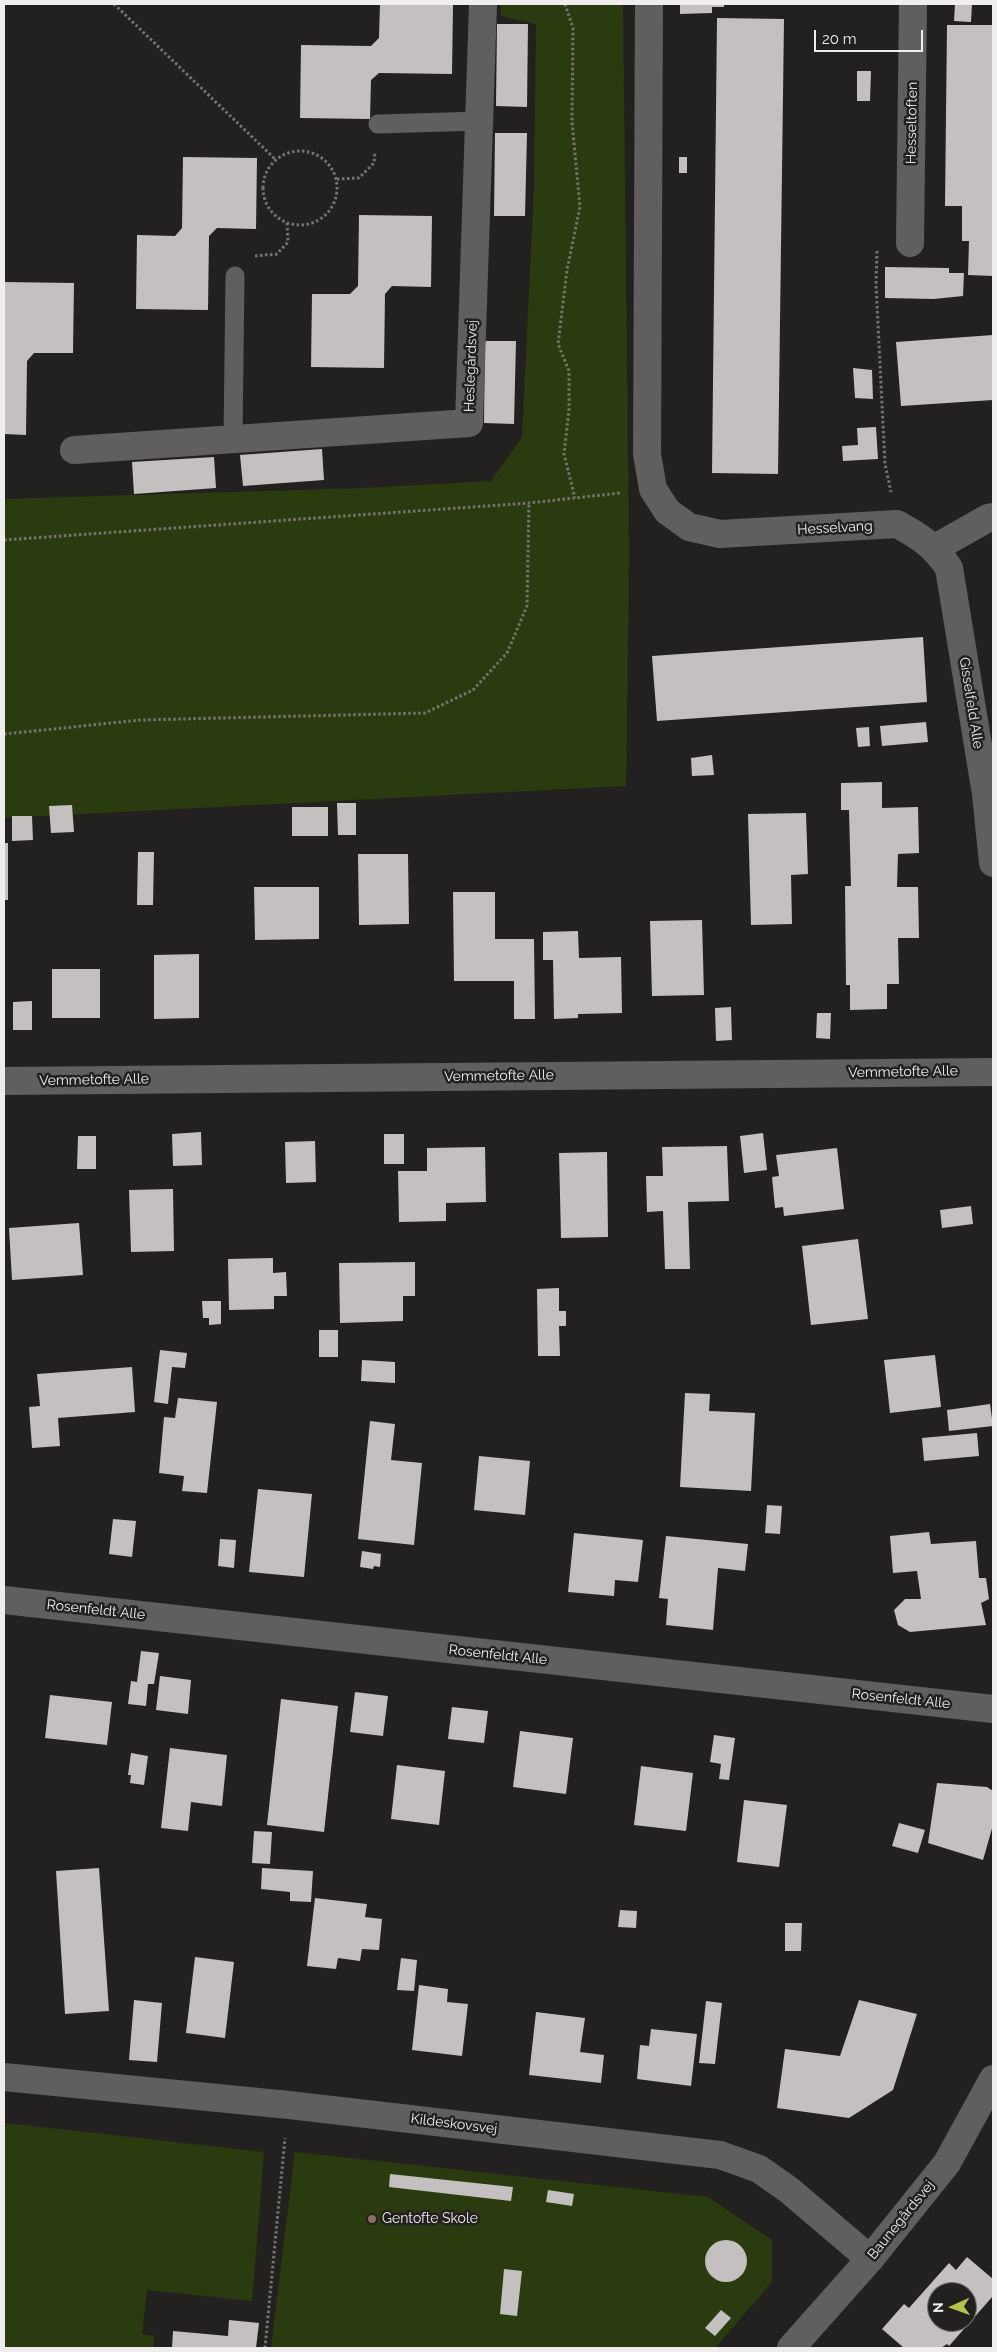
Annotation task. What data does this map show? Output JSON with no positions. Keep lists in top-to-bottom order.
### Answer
{
  "streets": {
    "street": [
      "Hesseltoften",
      "Heslegårdsvej",
      "Hesselvang",
      "Gisselfeld Alle",
      "Vemmetofte Alle",
      "Rosenfeldt Alle",
      "Kildeskovsvej",
      "Baunegårdsvej"
    ]
  },
  "crossings": [
    ["Kildeskovsvej", "Baunegårdsvej"]
  ],
  "places": ["Gentofte Skole"],
  "scale_bar": "20 m",
  "north": "left"
}
